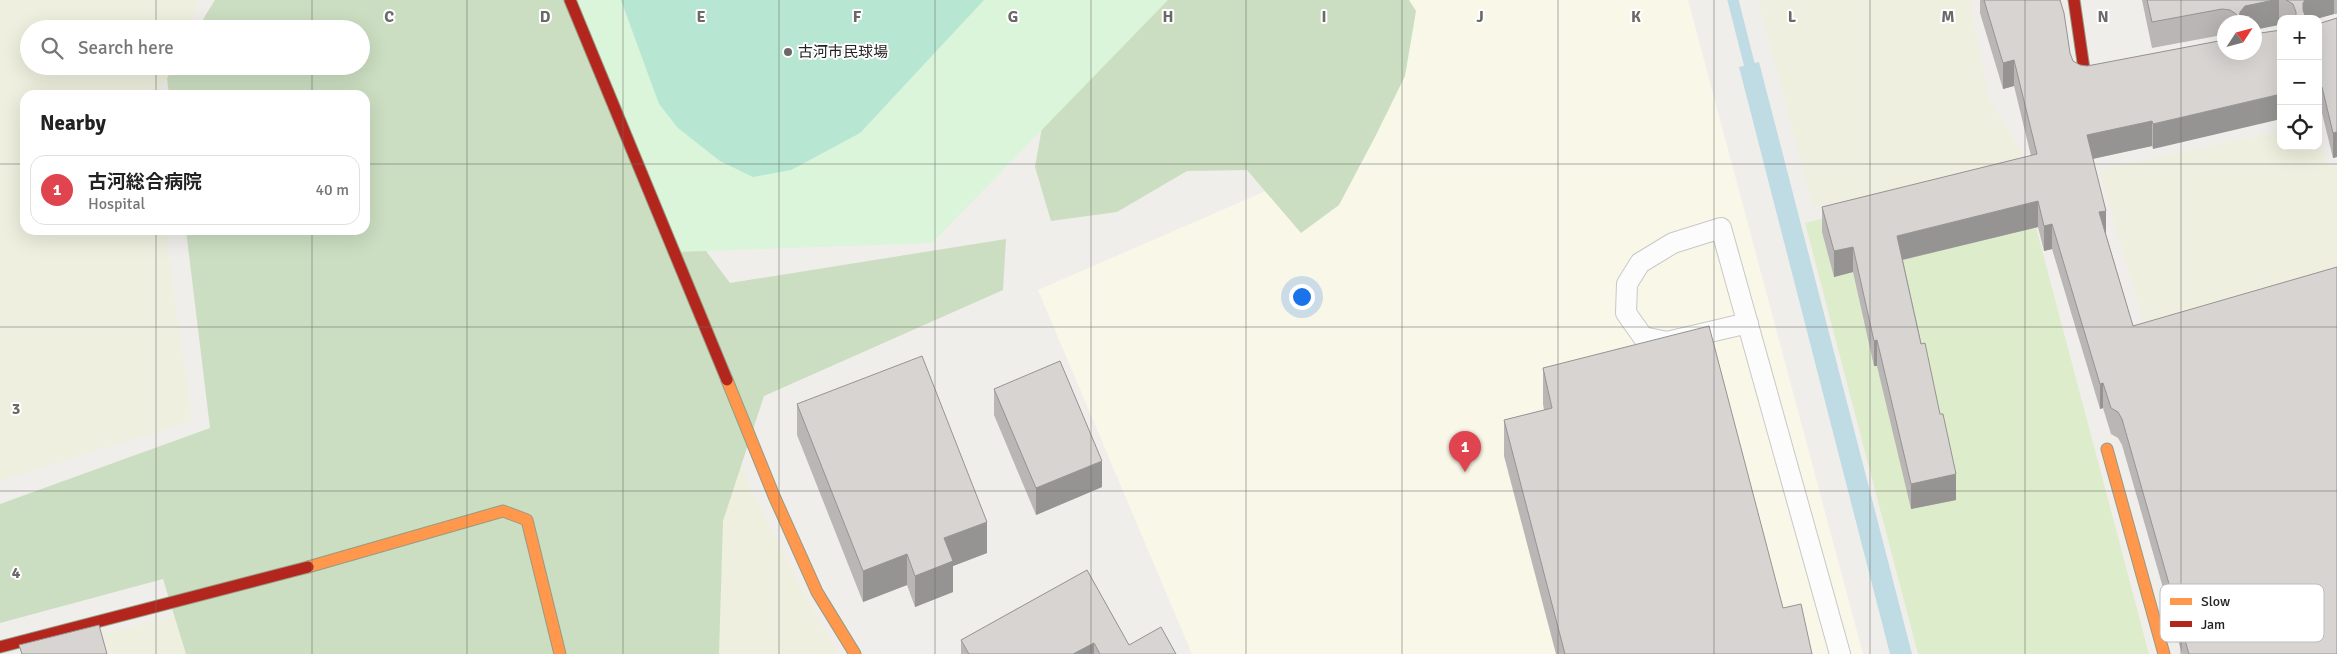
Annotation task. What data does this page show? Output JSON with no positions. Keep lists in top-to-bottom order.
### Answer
{
  "places": ["古河市民球場"],
  "legend": ["Slow", "Jam"],
  "north": "top right",
  "page": {
    "map_buttons": ["+", "−"],
    "search": "Search here",
    "heading": "Nearby",
    "list": [
      {
        "mark": "1",
        "name": "古河総合病院",
        "note": "Hospital",
        "value": "40 m"
      }
    ],
    "pins": "1"
  },
  "grid": {
    "columns": [
      "C",
      "D",
      "E",
      "F",
      "G",
      "H",
      "I",
      "J",
      "K",
      "L",
      "M",
      "N"
    ],
    "rows": ["3", "4"]
  }
}
